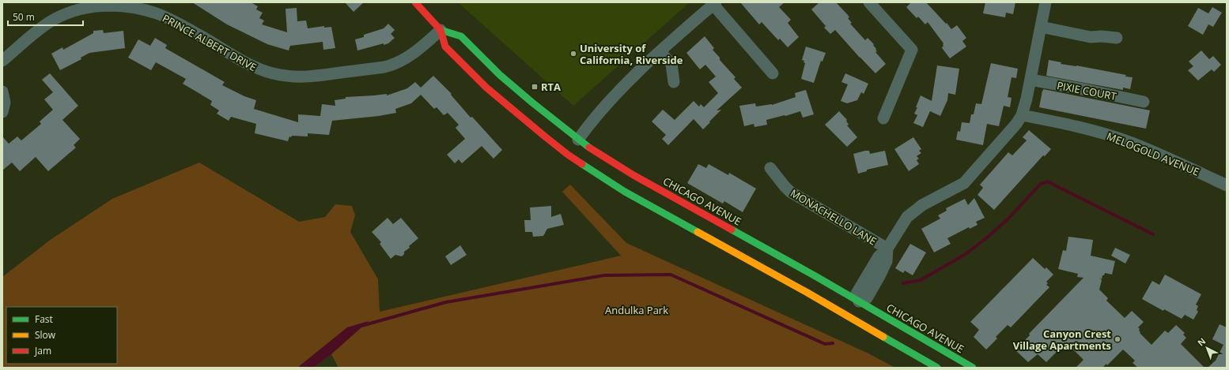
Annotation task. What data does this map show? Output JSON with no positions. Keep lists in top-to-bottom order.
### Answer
{
  "streets": {
    "main road": ["CHICAGO AVENUE"],
    "street": [
      "PRINCE ALBERT DRIVE",
      "PIXIE COURT",
      "MELOGOLD AVENUE",
      "MONACHELLO LANE"
    ]
  },
  "crossings": [
    ["PRINCE ALBERT DRIVE", "CHICAGO AVENUE"]
  ],
  "parks": ["Andulka Park"],
  "places": {
    "other": ["University of California, Riverside", "Canyon Crest Village Apartments"],
    "transit": ["RTA"]
  },
  "legend": ["Fast", "Slow", "Jam"],
  "scale_bar": "50 m",
  "north": "top left"
}
